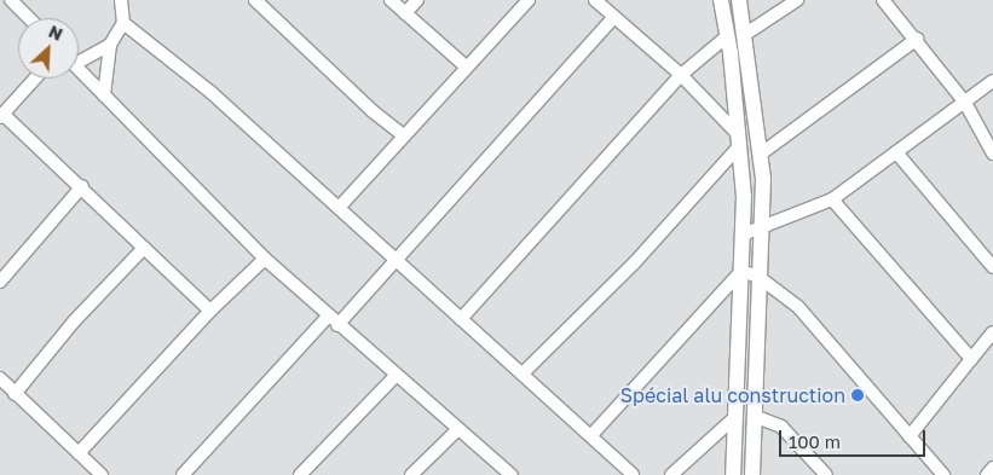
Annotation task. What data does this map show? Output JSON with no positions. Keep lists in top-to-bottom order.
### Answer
{
  "places": ["Spécial alu construction"],
  "scale_bar": "100 m",
  "north": "top right"
}
